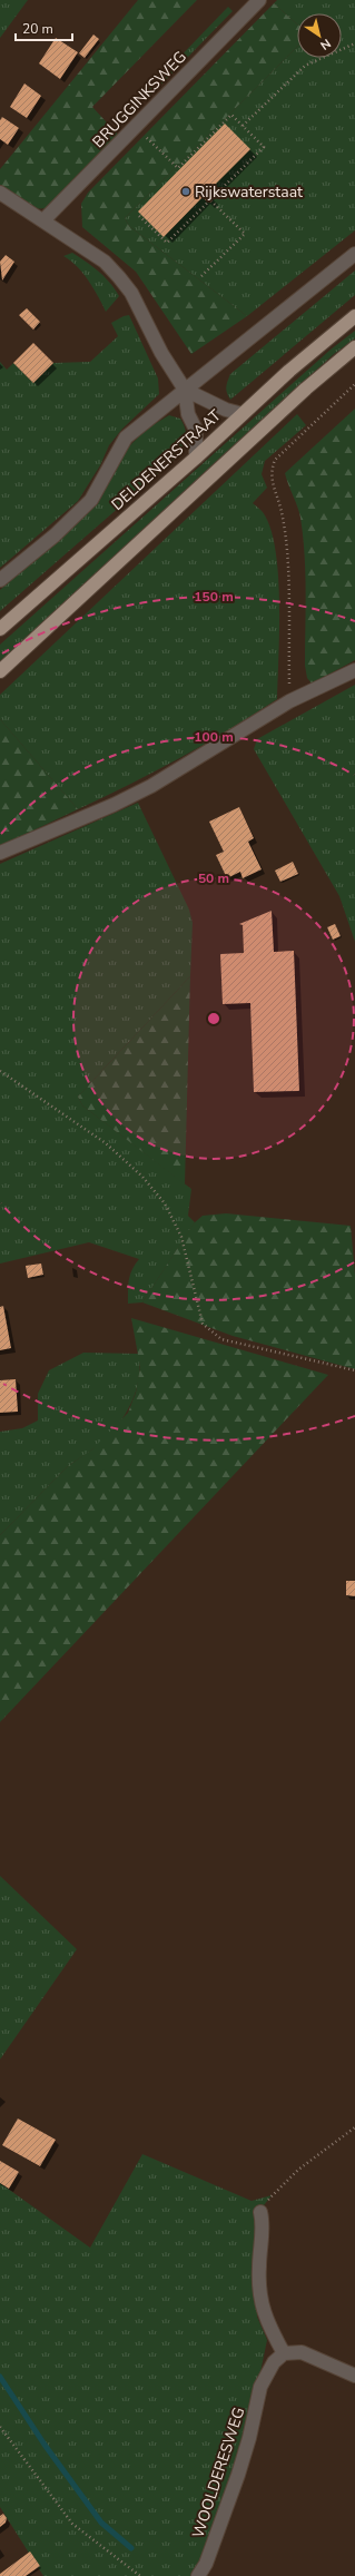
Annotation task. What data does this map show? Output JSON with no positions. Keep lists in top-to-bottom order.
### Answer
{
  "streets": {
    "main road": ["DELDENERSTRAAT"],
    "street": ["BRUGGINKSWEG", "WOOLDERESWEG"]
  },
  "places": ["Rijkswaterstaat"],
  "scale_bar": "20 m",
  "north": "bottom right",
  "rings": ["150 m", "100 m", "50 m"]
}
